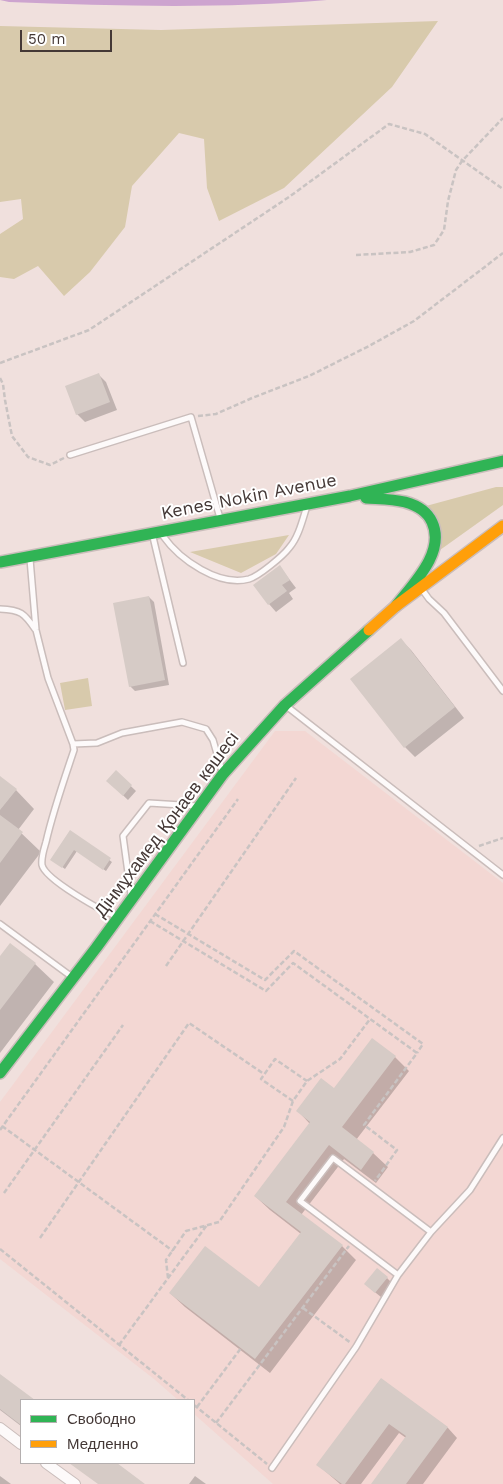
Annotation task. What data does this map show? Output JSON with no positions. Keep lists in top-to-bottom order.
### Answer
{
  "streets": {
    "main road": ["Kenes Nokin Avenue", "Дінмұхамед Қонаев көшесі"]
  },
  "legend": ["Свободно", "Медленно"],
  "scale_bar": "50 m"
}
